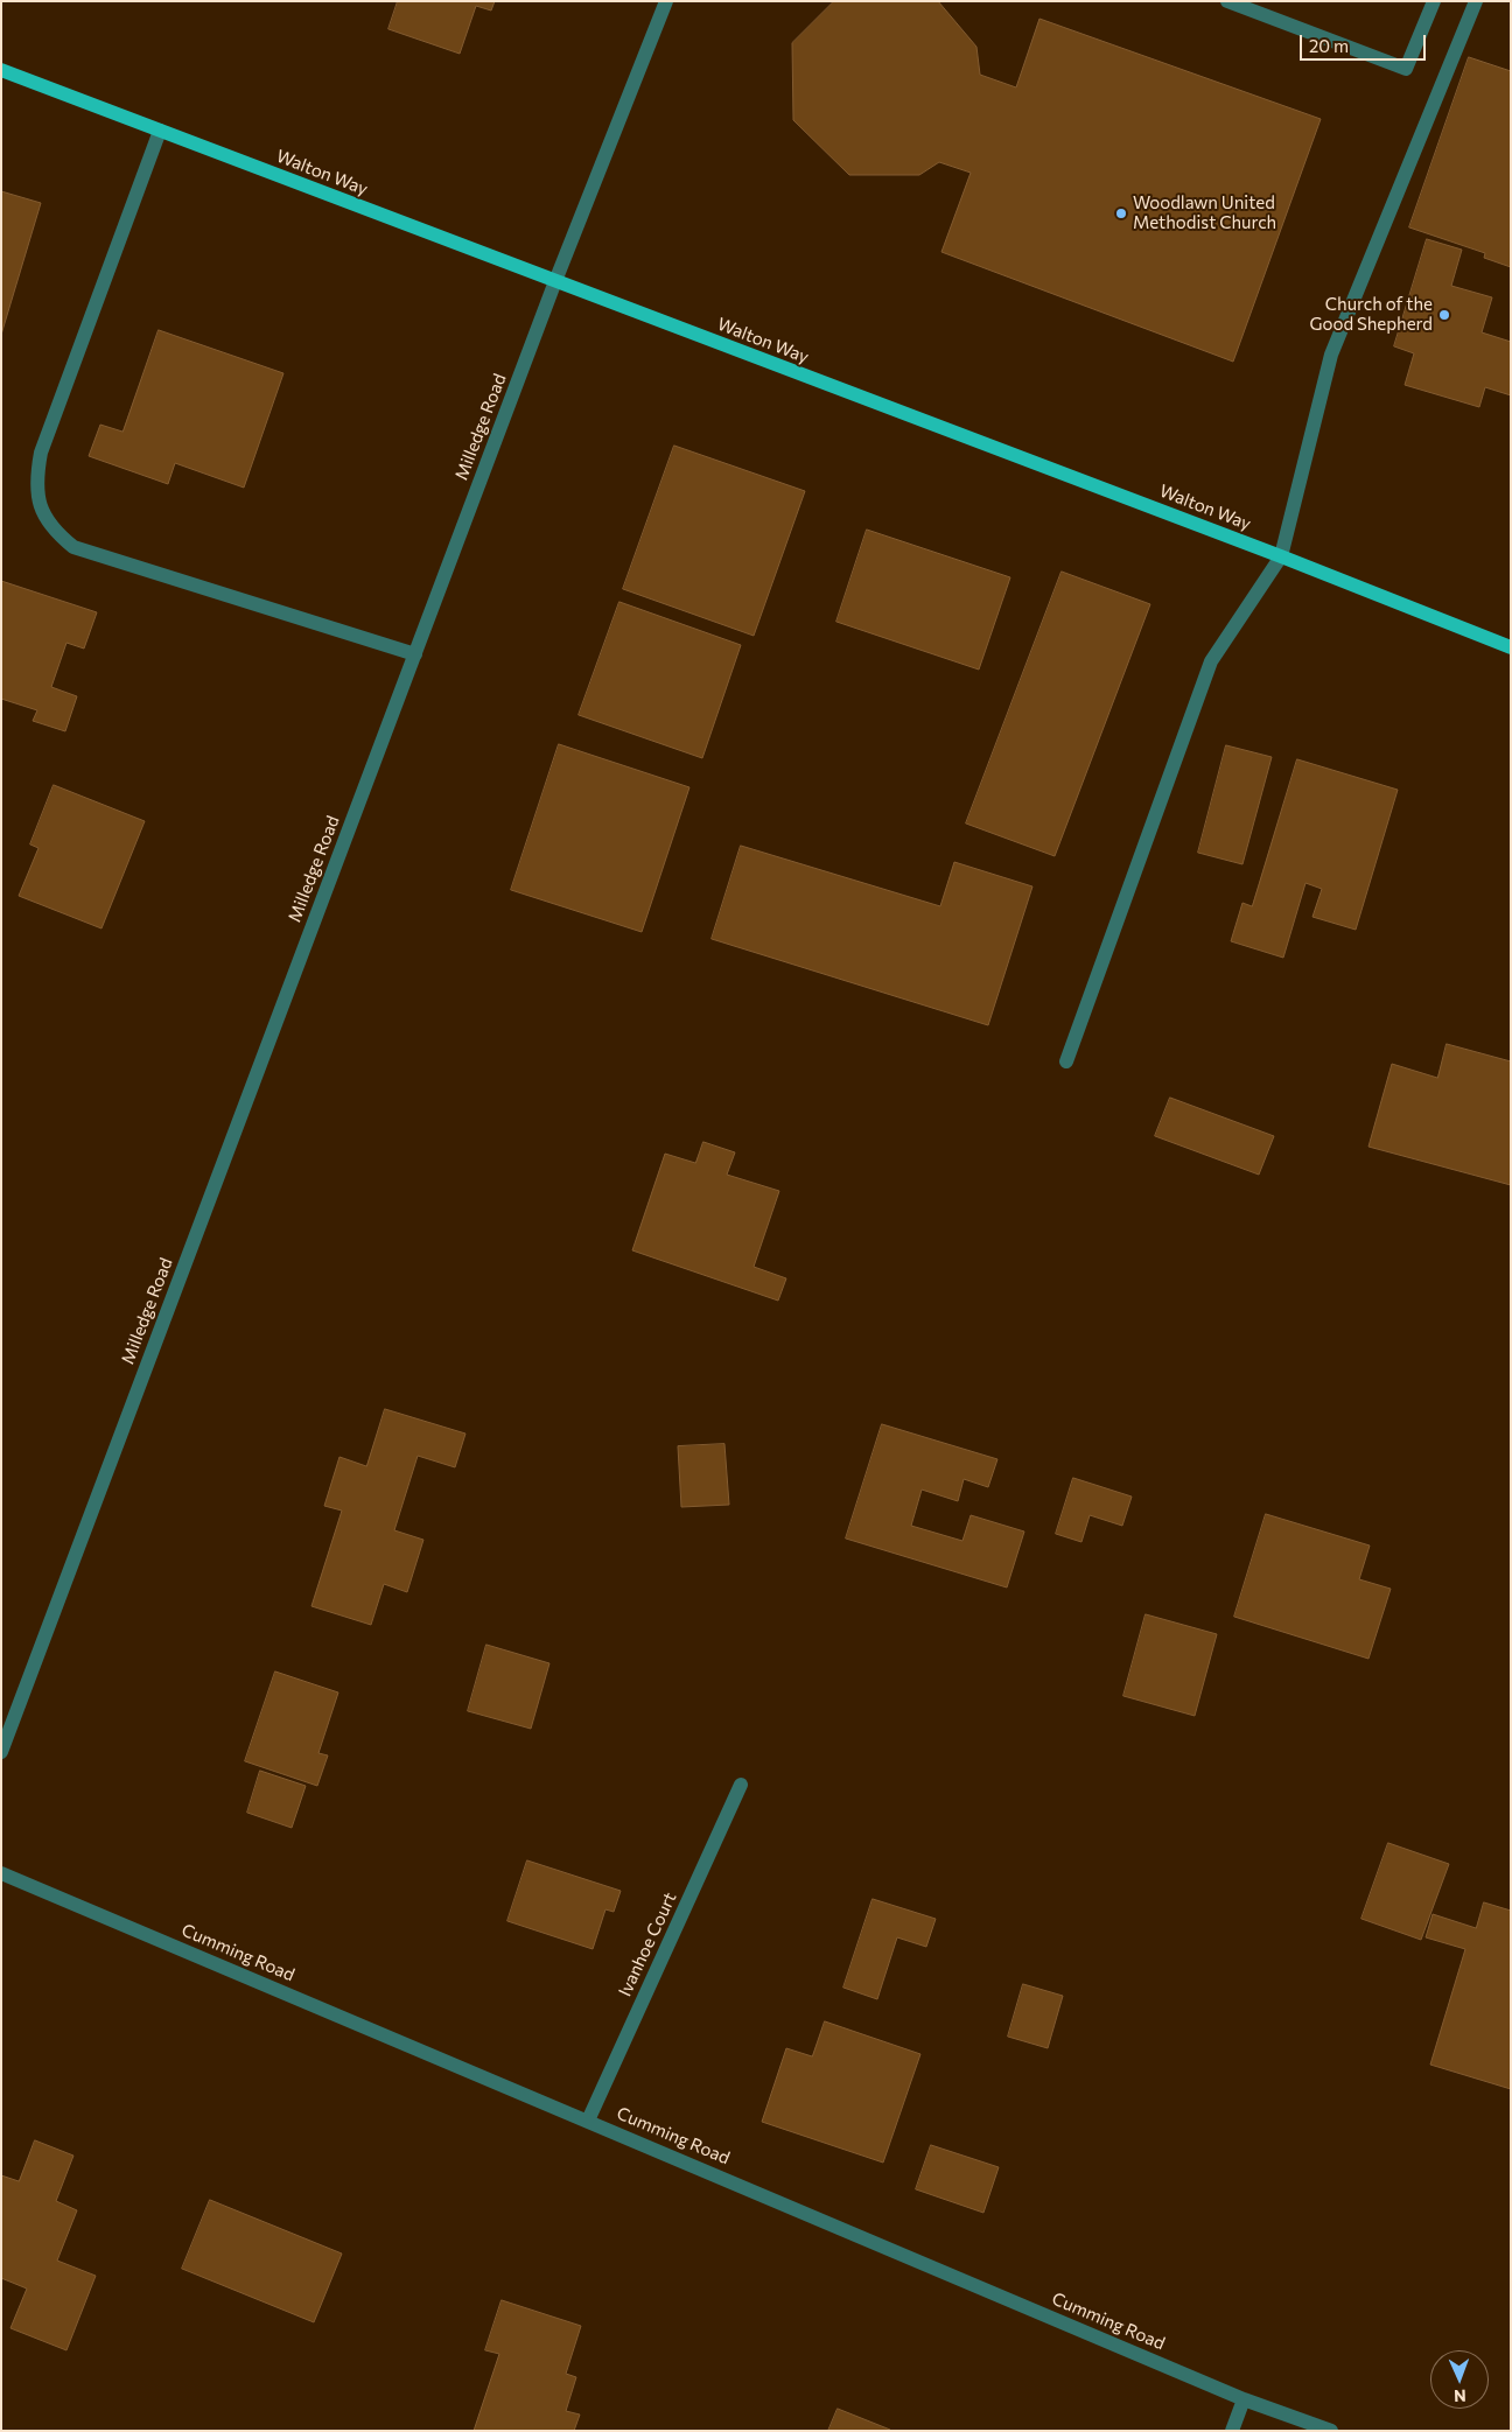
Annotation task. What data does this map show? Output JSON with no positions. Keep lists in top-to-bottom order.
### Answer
{
  "streets": {
    "main road": ["Walton Way"],
    "street": ["Milledge Road", "Ivanhoe Court", "Cumming Road"]
  },
  "crossings": [
    ["Walton Way", "Milledge Road"],
    ["Ivanhoe Court", "Cumming Road"]
  ],
  "places": ["Woodlawn United Methodist Church", "Church of the Good Shepherd"],
  "scale_bar": "20 m",
  "north": "bottom"
}
